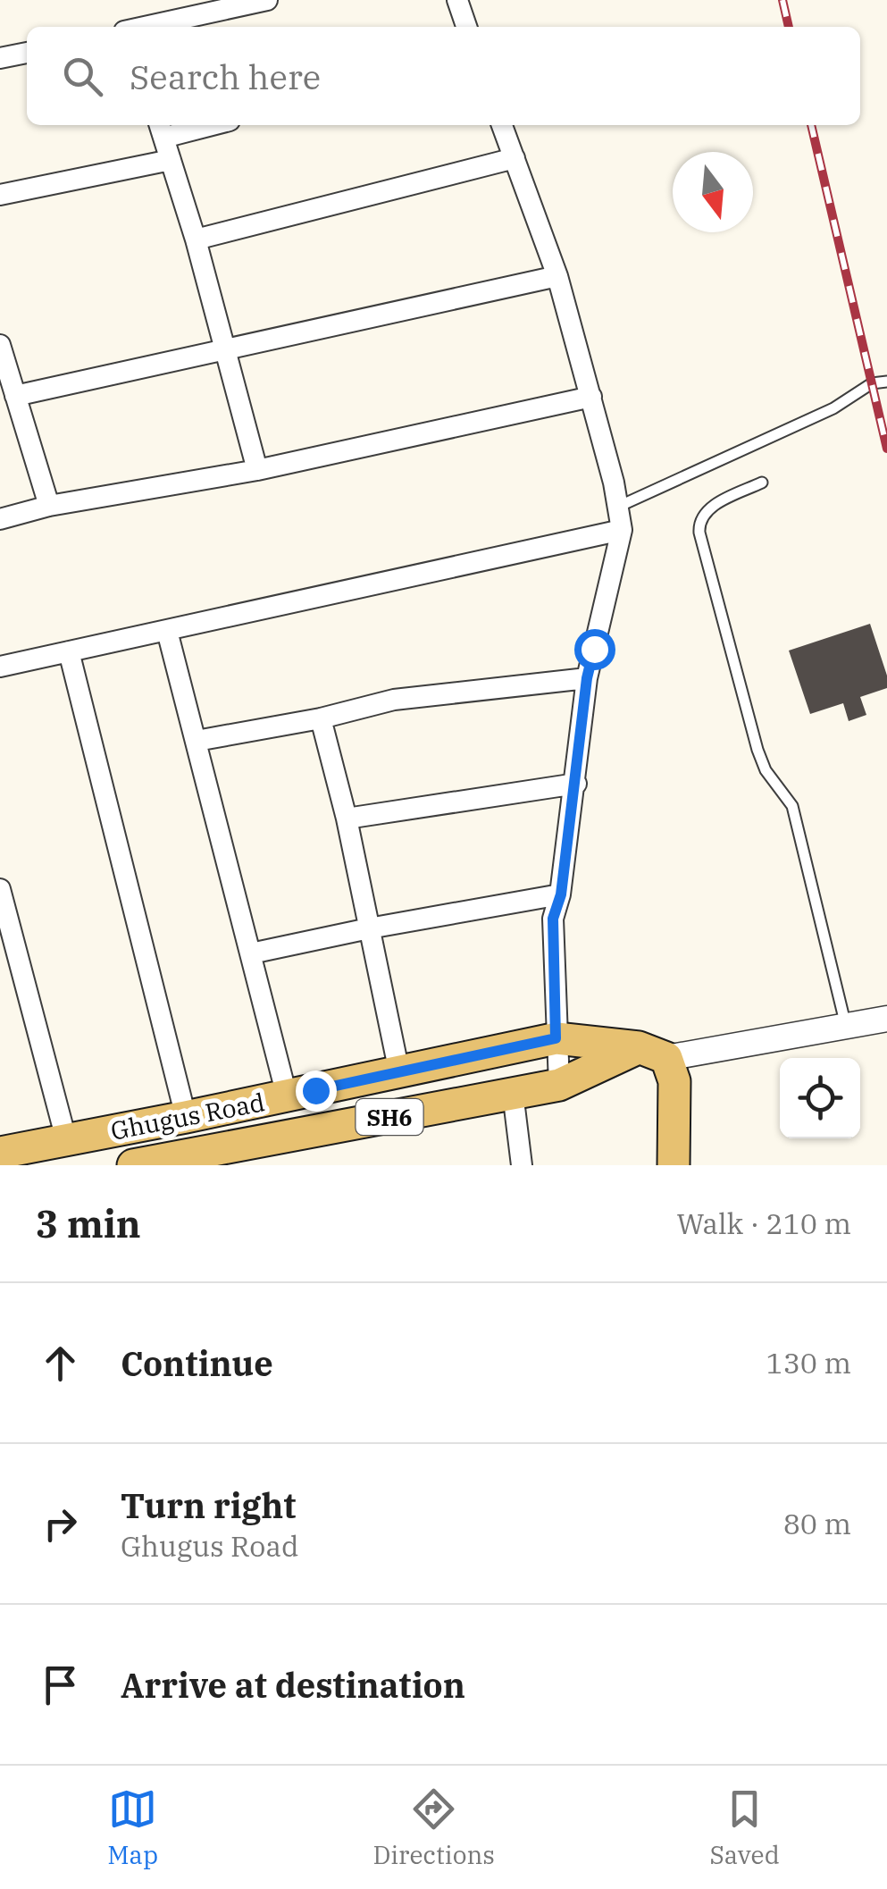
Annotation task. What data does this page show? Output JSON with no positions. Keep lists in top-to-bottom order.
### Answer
{
  "streets": {
    "main road": ["Ghugus Road", "SH6"]
  },
  "north": "bottom",
  "page": {
    "search": "Search here",
    "heading": ["3 min", "Walk · 210 m"],
    "list": [
      ["Continue", "130 m"],
      ["Turn right", "Ghugus Road", "80 m"],
      "Arrive at destination"
    ],
    "nav": ["Map", "Directions", "Saved"]
  }
}
